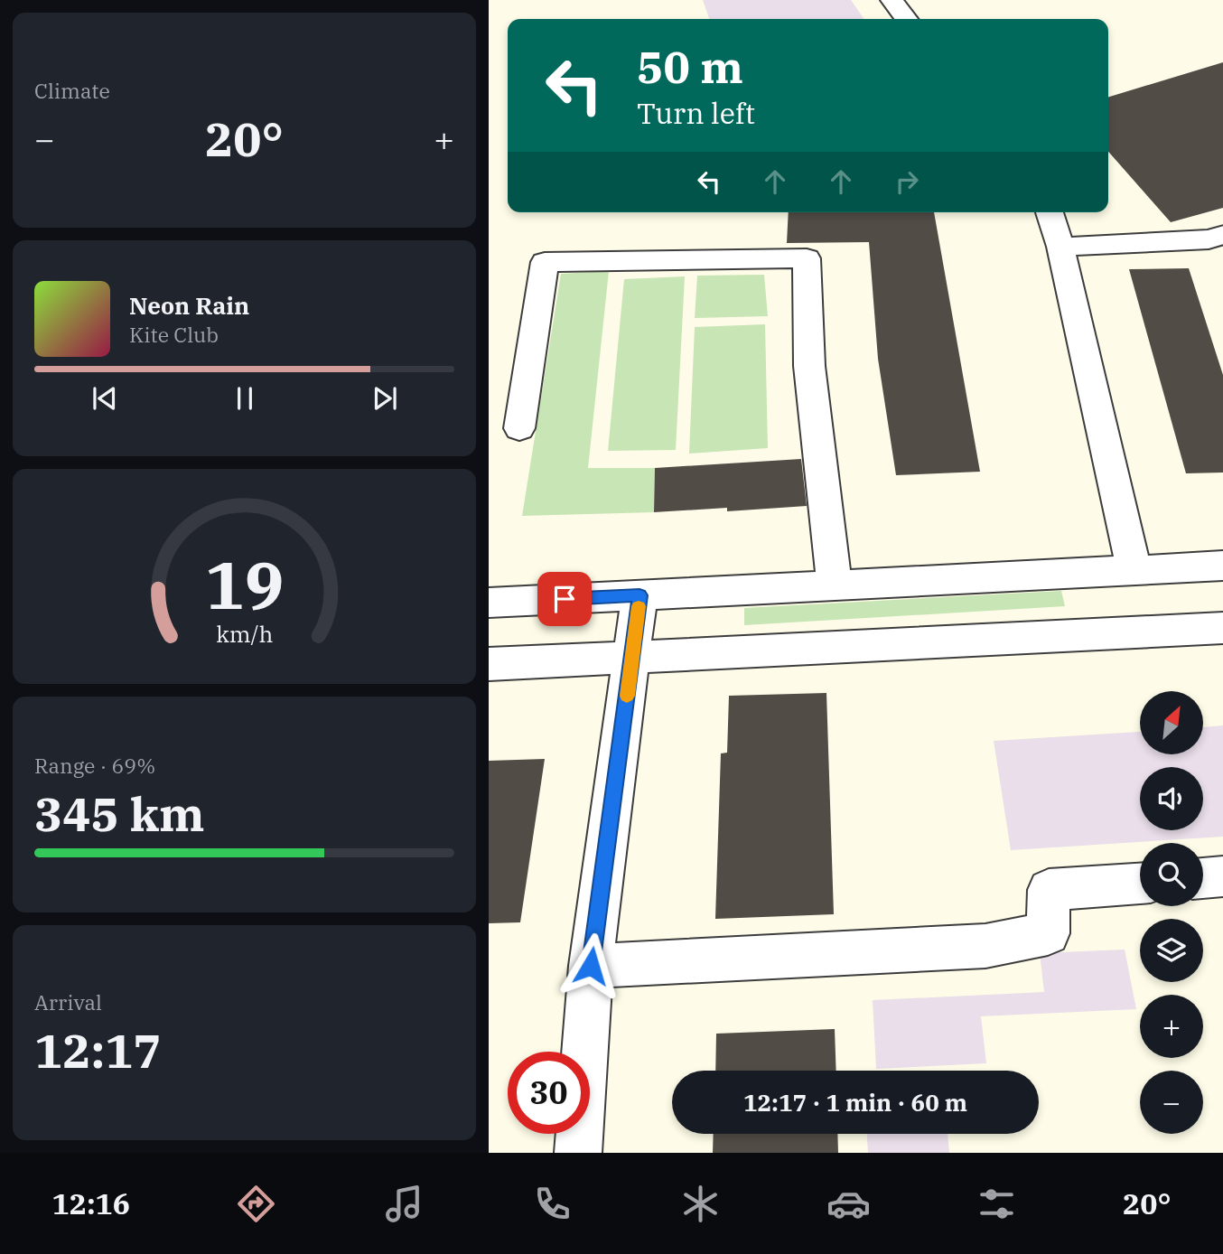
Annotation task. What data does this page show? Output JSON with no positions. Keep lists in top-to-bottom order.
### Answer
{
  "north": "top right",
  "page": {
    "tile": [
      "Climate",
      ["Range · 69%", "345 km"],
      ["Arrival", "12:17"]
    ],
    "turn": ["50 m", "Turn left"],
    "heat": ["−", "20°", "+"],
    "song": ["Neon Rain", "Kite Club"],
    "map_buttons": ["+", "−"],
    "limit": "30",
    "trip": "12:17 · 1 min · 60 m",
    "tabs": ["12:16", "20°"],
    "gauge": ["19", "km/h"]
  }
}
